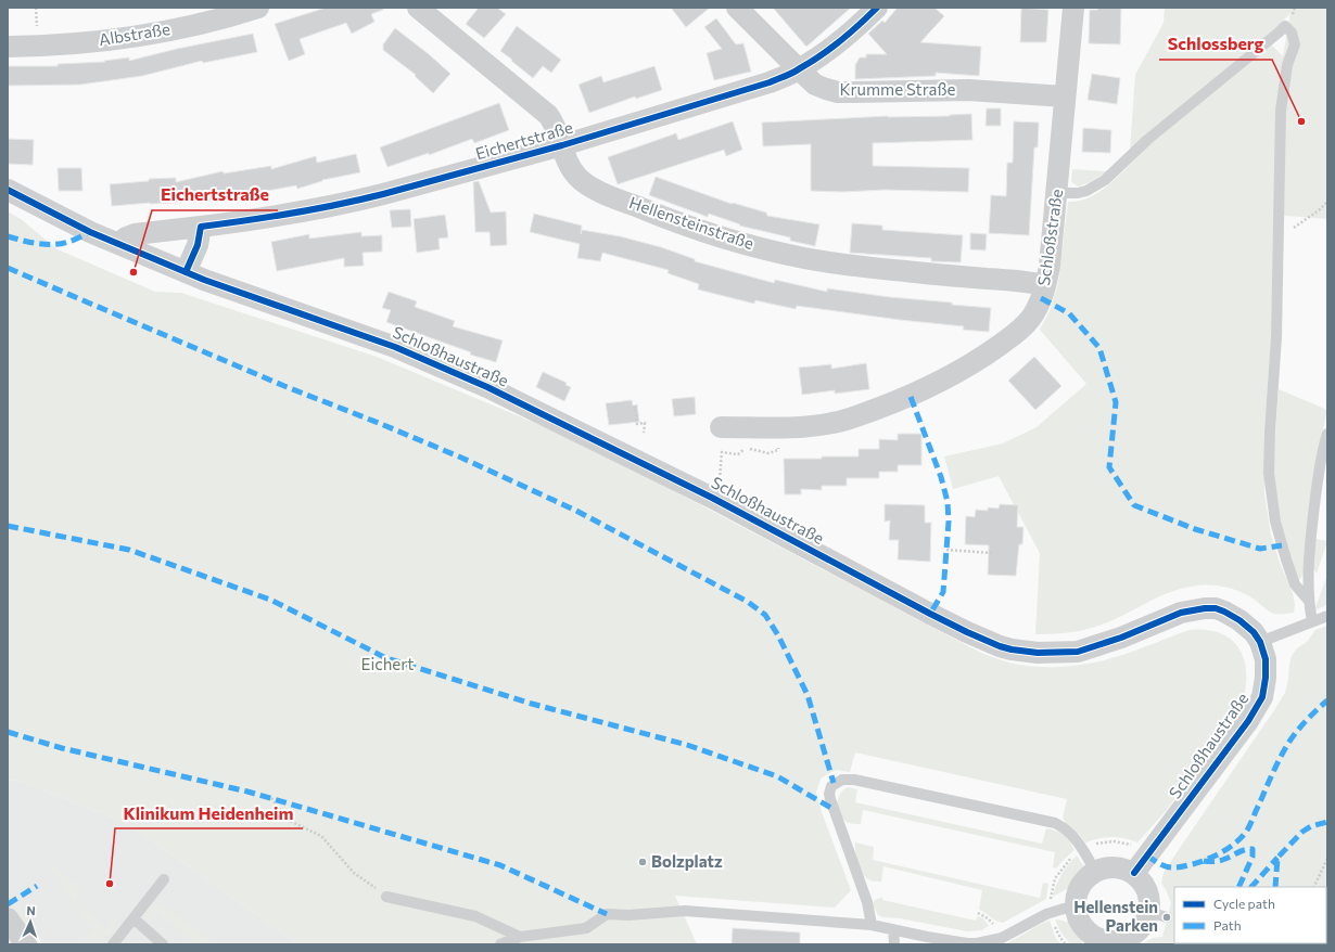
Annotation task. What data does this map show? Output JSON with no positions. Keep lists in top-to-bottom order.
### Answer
{
  "streets": {
    "street": [
      "Albstraße",
      "Krumme Straße",
      "Eichertstraße",
      "Hellensteinstraße",
      "Schloßstraße",
      "Schloßhaustraße"
    ]
  },
  "crossings": [
    ["Krumme Straße", "Eichertstraße"],
    ["Krumme Straße", "Schloßstraße"],
    ["Eichertstraße", "Hellensteinstraße"],
    ["Eichertstraße", "Schloßhaustraße"],
    ["Hellensteinstraße", "Schloßstraße"]
  ],
  "parks": ["Eichert"],
  "places": [
    "Schlossberg",
    "Eichertstraße",
    "Bolzplatz",
    "Klinikum Heidenheim",
    "Hellenstein Parken"
  ],
  "legend": ["Cycle path", "Path"],
  "north": "top"
}
